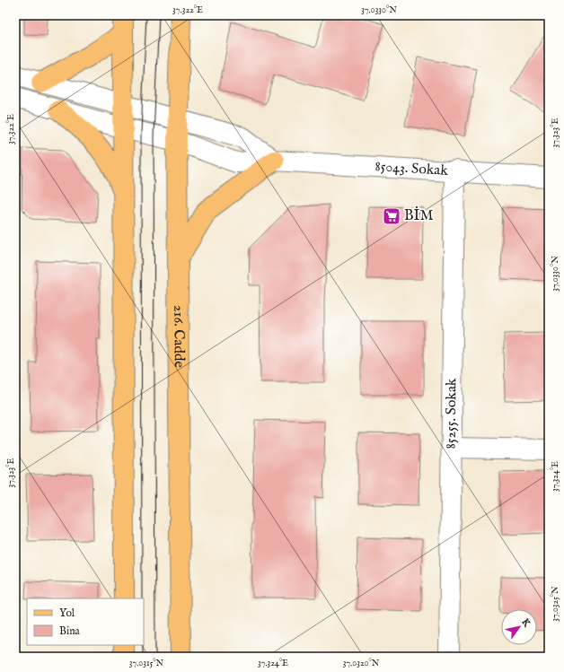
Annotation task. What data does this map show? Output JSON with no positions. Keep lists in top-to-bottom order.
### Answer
{
  "streets": {
    "main road": ["216. Cadde"],
    "street": ["85043. Sokak", "85255. Sokak"]
  },
  "crossings": [
    ["85043. Sokak", "216. Cadde"],
    ["85043. Sokak", "85255. Sokak"]
  ],
  "places": {
    "supermarket": ["BİM"]
  },
  "legend": ["Yol", "Bina"],
  "north": "top right",
  "coordinates": [
    "37.322°E",
    "37.0330°N",
    "37.323°E",
    "37.324°E",
    "37.0325°N",
    "37.0315°N",
    "37.0320°N"
  ]
}
